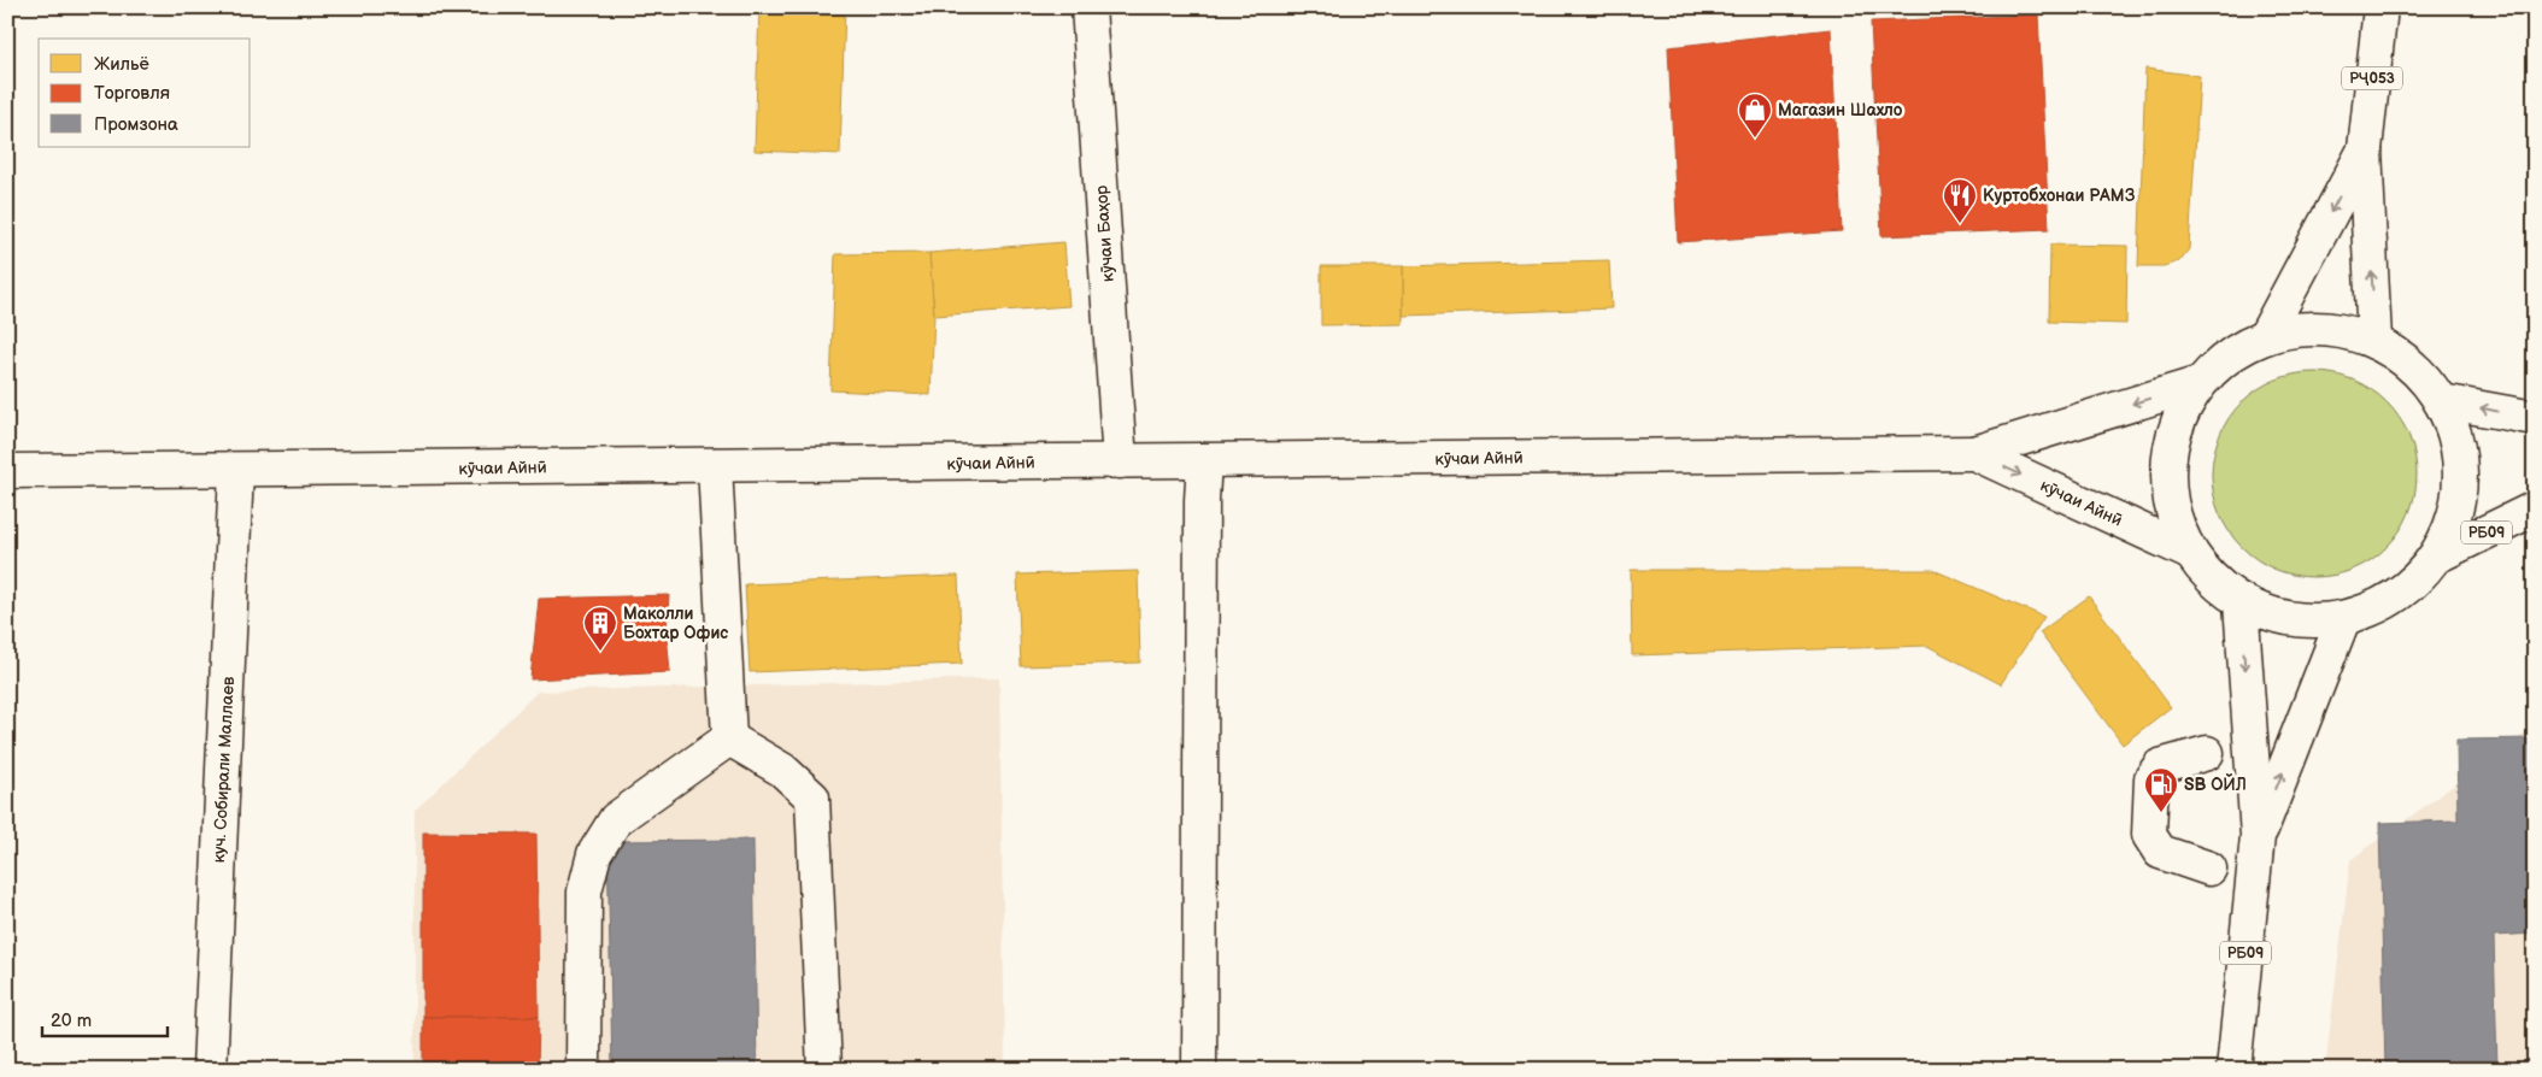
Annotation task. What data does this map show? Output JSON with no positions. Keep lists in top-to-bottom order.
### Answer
{
  "streets": {
    "main road": [
      "РҶ053",
      "кӯчаи Баҳор",
      "кӯчаи Айнӣ",
      "РБ09",
      "куч. Собирали Маллаев"
    ]
  },
  "crossings": [
    ["кӯчаи Баҳор", "кӯчаи Айнӣ"],
    ["кӯчаи Айнӣ", "куч. Собирали Маллаев"]
  ],
  "places": {
    "shop": ["Магазин Шахло"],
    "restaurant": ["Куртобхонаи РАМЗ"],
    "building": ["Маколли Бохтар Офис"],
    "fuel station": ["SB ОЙЛ"]
  },
  "legend": ["Жильё", "Торговля", "Промзона"],
  "scale_bar": "20 m"
}
